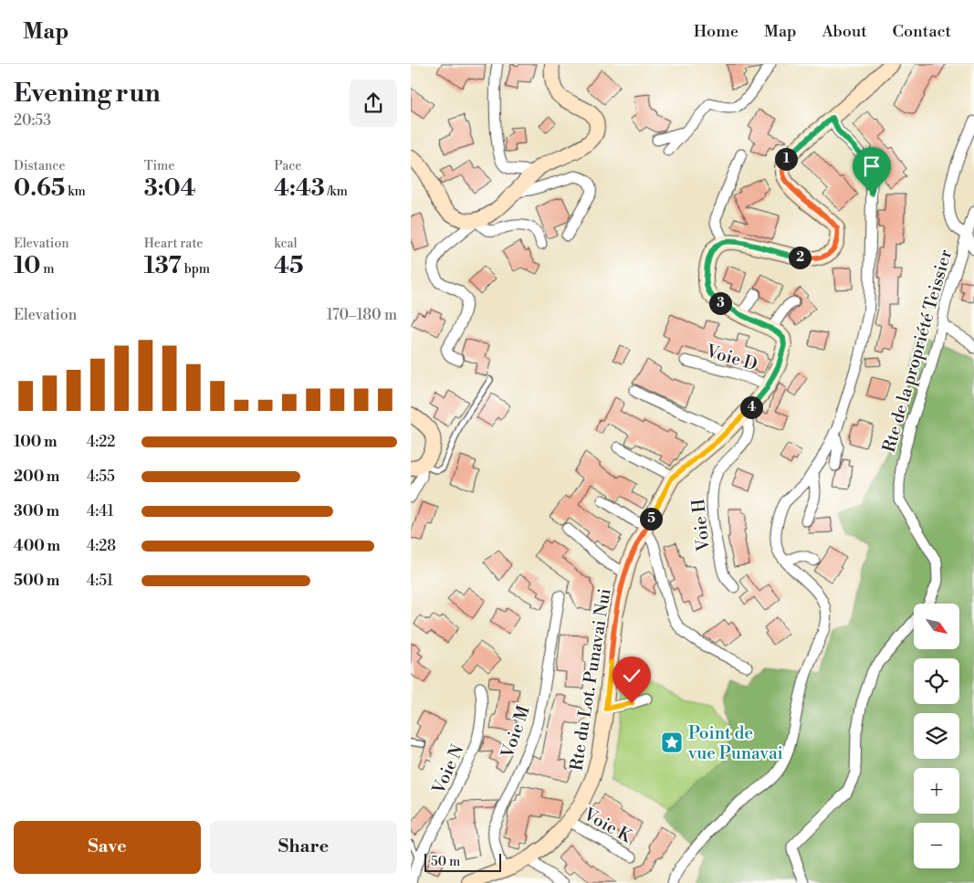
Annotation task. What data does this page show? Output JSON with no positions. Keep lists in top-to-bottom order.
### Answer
{
  "streets": {
    "main road": ["Rte du Lot. Punavai Nui"],
    "street": [
      "Rte de la propriété Teissier",
      "Voie D",
      "Voie H",
      "Voie M",
      "Voie N",
      "Voie K"
    ]
  },
  "crossings": [
    ["Voie D", "Rte du Lot. Punavai Nui"],
    ["Voie H", "Rte du Lot. Punavai Nui"],
    ["Rte du Lot. Punavai Nui", "Voie M"],
    ["Rte du Lot. Punavai Nui", "Voie K"]
  ],
  "places": {
    "place": ["Point de vue Punavai"]
  },
  "scale_bar": "50 m",
  "north": "bottom right",
  "page": {
    "header": "Map",
    "nav": [
      "Home",
      "Map",
      "About",
      "Contact"
    ],
    "heading": ["Evening run", "20:53"],
    "stats": [
      ["Distance", "0.65 km"],
      ["Time", "3:04"],
      ["Pace", "4:43 /km"],
      ["Elevation", "10 m"],
      ["Heart rate", "137 bpm"],
      ["kcal", "45"]
    ],
    "pins": [
      "1",
      "2",
      "3",
      "4",
      "5"
    ],
    "chart": ["Elevation", "170–180 m"],
    "list": [
      {
        "name": "100 m",
        "note": "4:22"
      },
      {
        "name": "200 m",
        "note": "4:55"
      },
      {
        "name": "300 m",
        "note": "4:41"
      },
      {
        "name": "400 m",
        "note": "4:28"
      },
      {
        "name": "500 m",
        "note": "4:51"
      }
    ],
    "map_buttons": ["+", "−"],
    "buttons": ["Save", "Share"],
    "scale": "50 m"
  }
}
